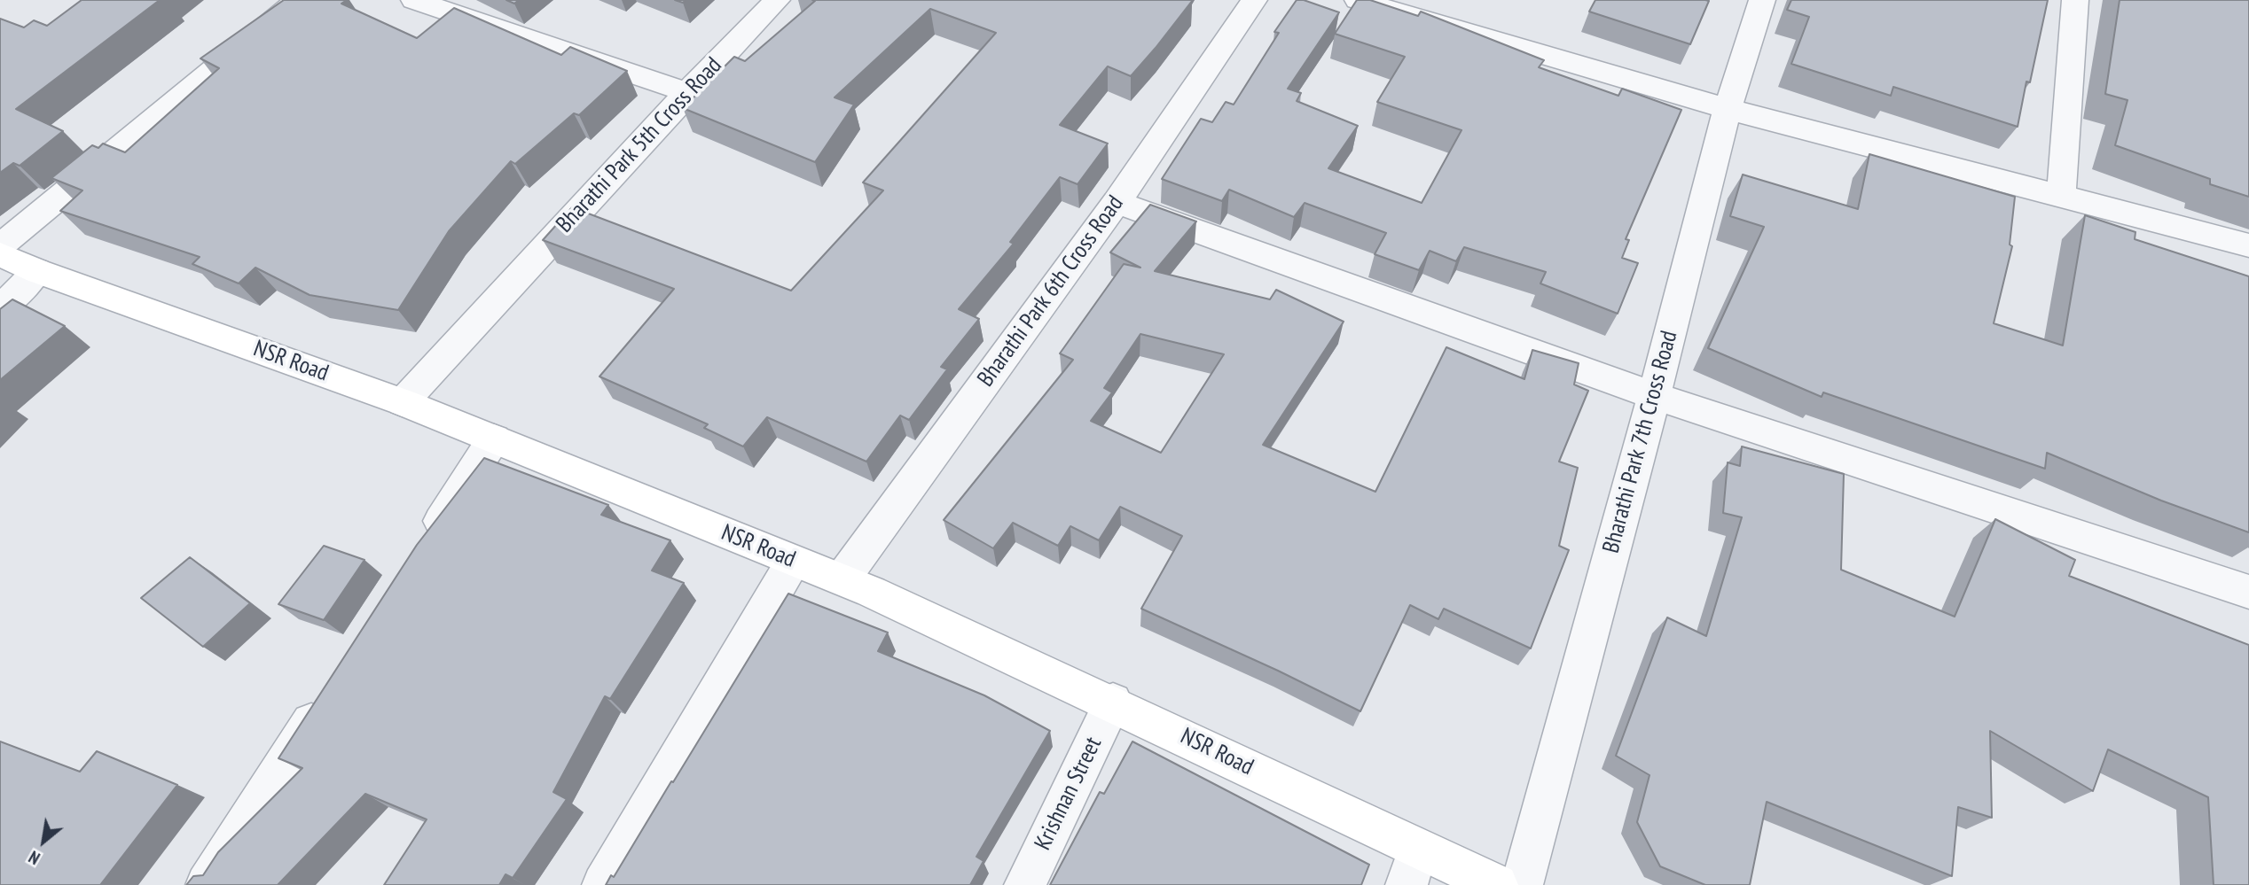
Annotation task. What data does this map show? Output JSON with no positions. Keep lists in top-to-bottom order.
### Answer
{
  "streets": {
    "main road": ["NSR Road"],
    "street": [
      "Bharathi Park 5th Cross Road",
      "Bharathi Park 6th Cross Road",
      "Bharathi Park 7th Cross Road",
      "Krishnan Street"
    ]
  },
  "crossings": [
    ["Bharathi Park 5th Cross Road", "NSR Road"],
    ["Bharathi Park 6th Cross Road", "NSR Road"],
    ["NSR Road", "Krishnan Street"]
  ],
  "north": "bottom left"
}
